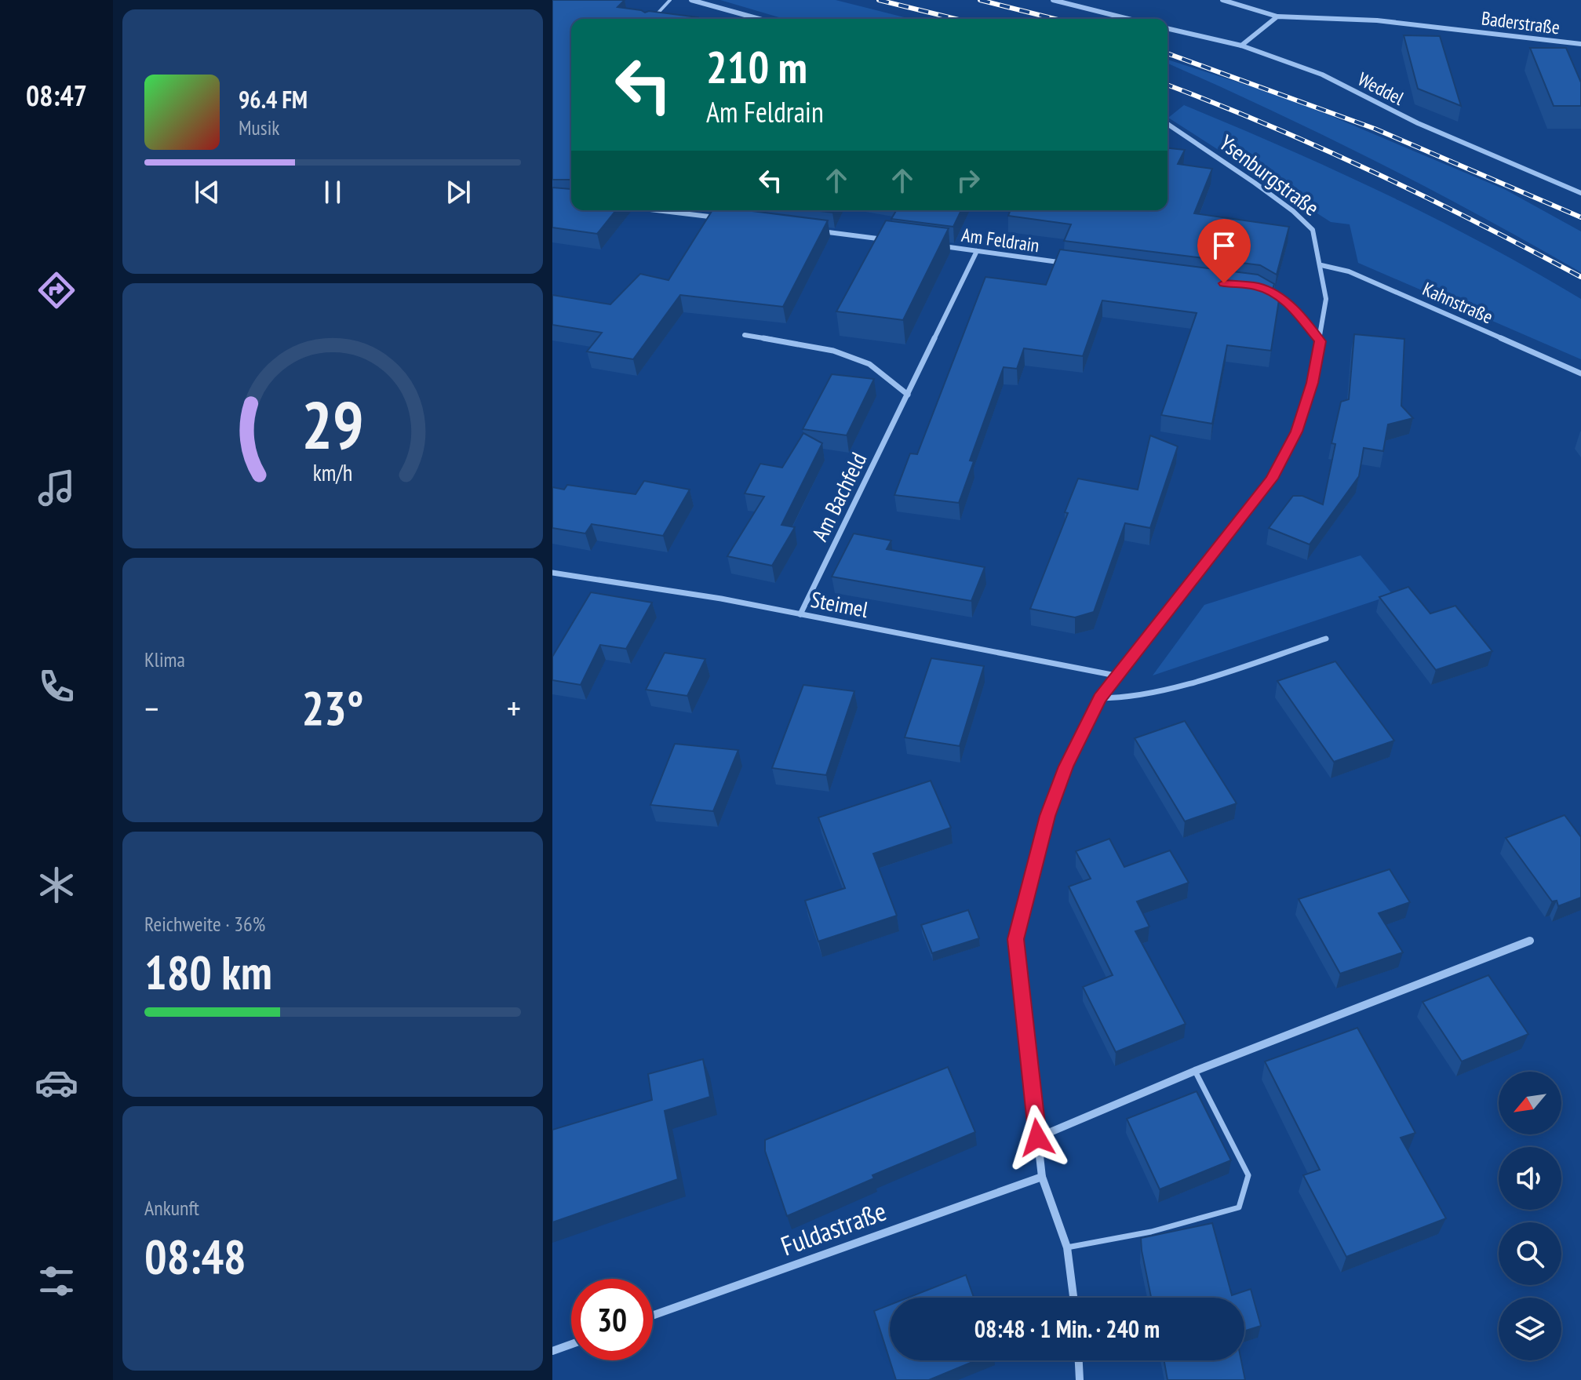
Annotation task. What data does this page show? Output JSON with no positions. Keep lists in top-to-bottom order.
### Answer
{
  "streets": {
    "street": [
      "Baderstraße",
      "Weddel",
      "Ysenburgstraße",
      "Am Feldrain",
      "Kahnstraße",
      "Am Bachfeld",
      "Steimel",
      "Fuldastraße"
    ]
  },
  "crossings": [
    ["Ysenburgstraße", "Kahnstraße"],
    ["Ysenburgstraße", "Steimel"],
    ["Ysenburgstraße", "Fuldastraße"],
    ["Am Feldrain", "Am Bachfeld"],
    ["Am Bachfeld", "Steimel"]
  ],
  "north": "bottom left",
  "page": {
    "tabs": "08:47",
    "turn": ["210 m", "Am Feldrain"],
    "song": ["96.4 FM", "Musik"],
    "tile": [
      "Klima",
      ["Reichweite · 36%", "180 km"],
      ["Ankunft", "08:48"]
    ],
    "heat": ["−", "23°", "+"],
    "limit": "30",
    "trip": "08:48 · 1 Min. · 240 m",
    "gauge": ["29", "km/h"]
  }
}
